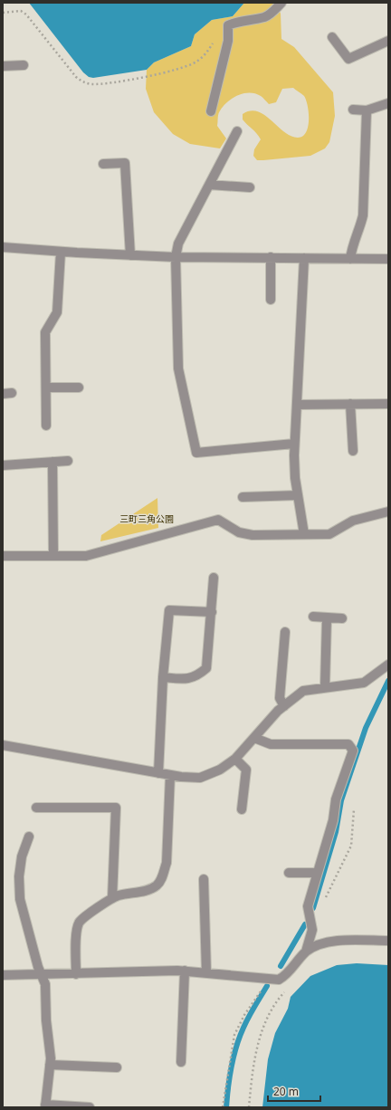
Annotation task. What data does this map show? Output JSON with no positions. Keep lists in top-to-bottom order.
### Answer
{
  "parks": ["三町三角公園"],
  "scale_bar": "20 m"
}
